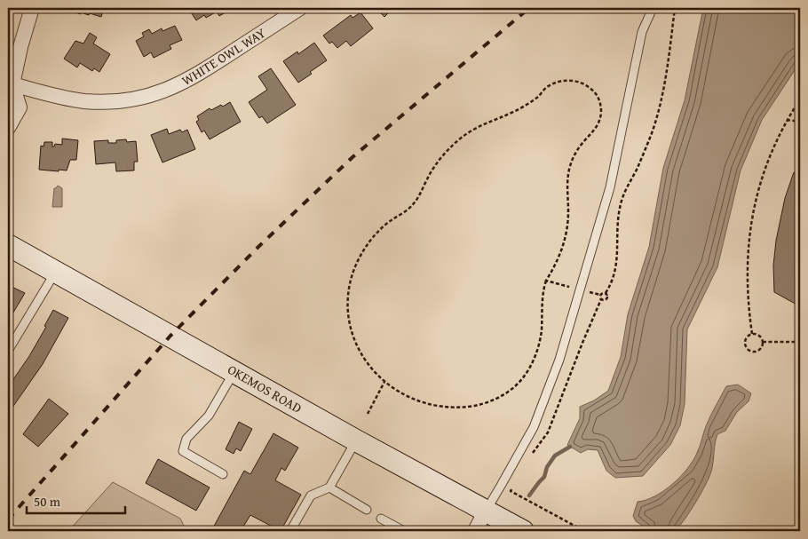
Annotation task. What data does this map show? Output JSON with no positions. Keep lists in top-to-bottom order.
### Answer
{
  "streets": {
    "main road": ["OKEMOS ROAD"],
    "street": ["WHITE OWL WAY"]
  },
  "scale_bar": "50 m"
}
